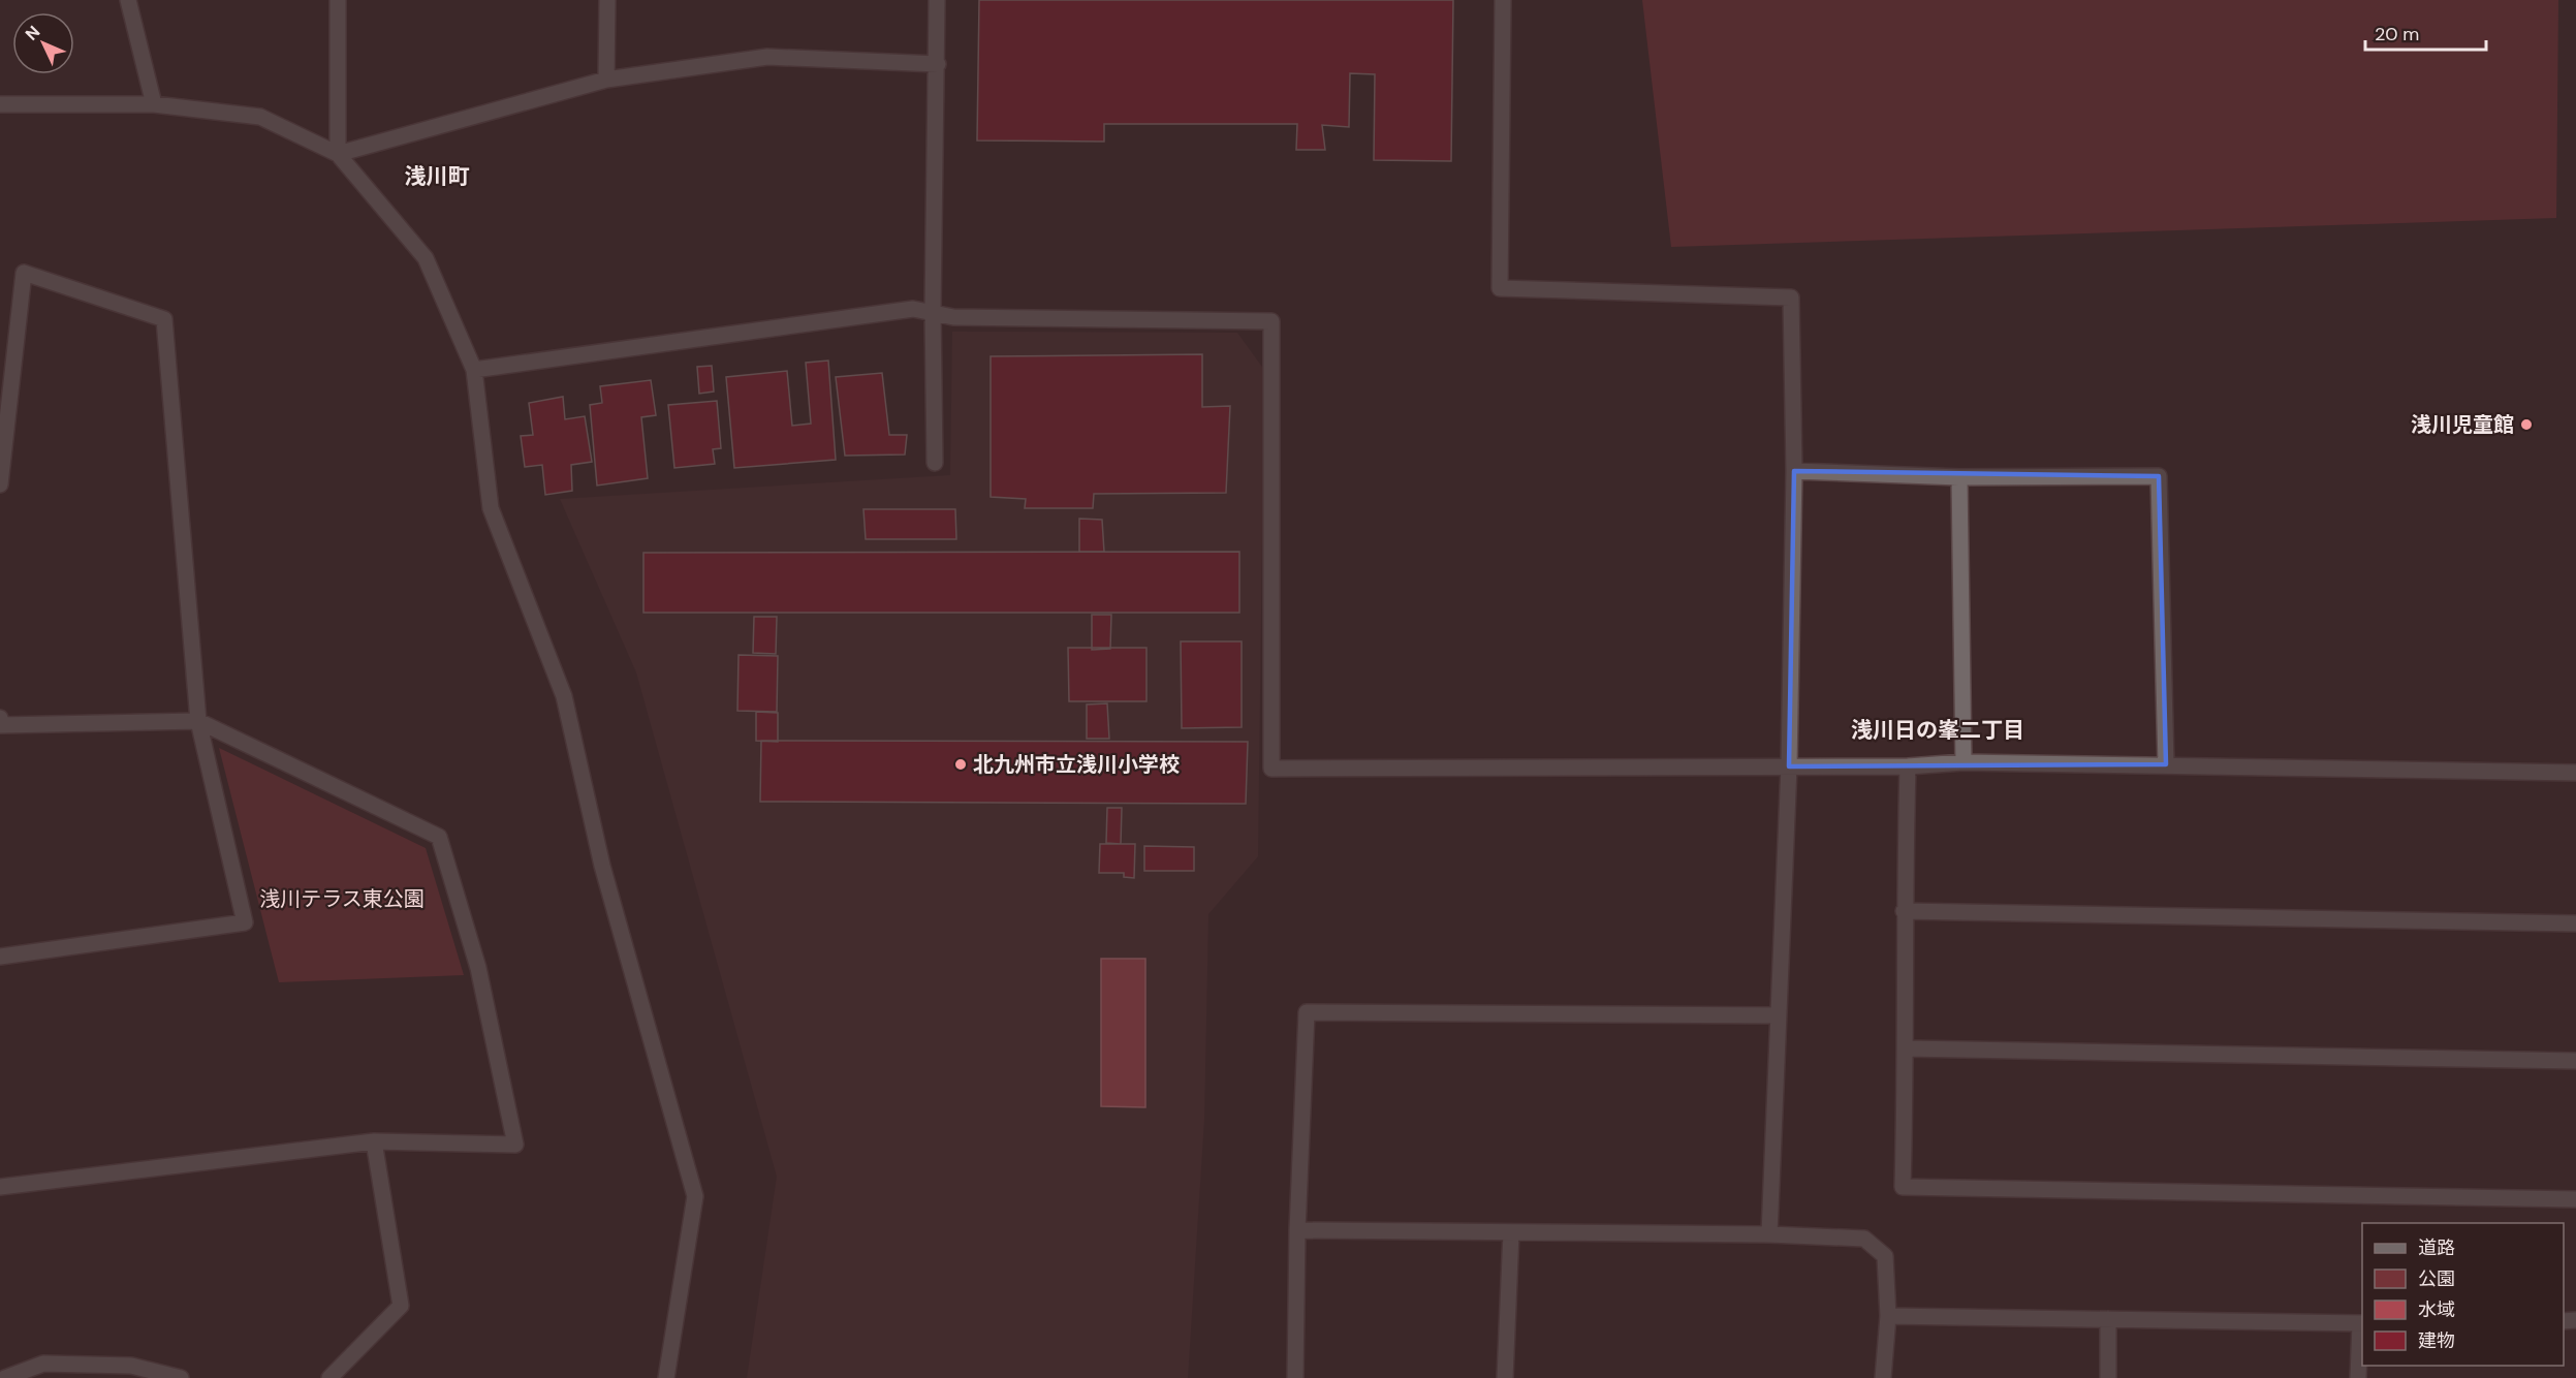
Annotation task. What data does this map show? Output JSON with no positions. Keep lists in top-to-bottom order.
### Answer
{
  "districts": ["浅川町", "浅川日の峯二丁目"],
  "parks": ["浅川テラス東公園"],
  "places": ["浅川児童館", "北九州市立浅川小学校"],
  "legend": [
    "道路",
    "公園",
    "水域",
    "建物"
  ],
  "scale_bar": "20 m",
  "north": "top left"
}
